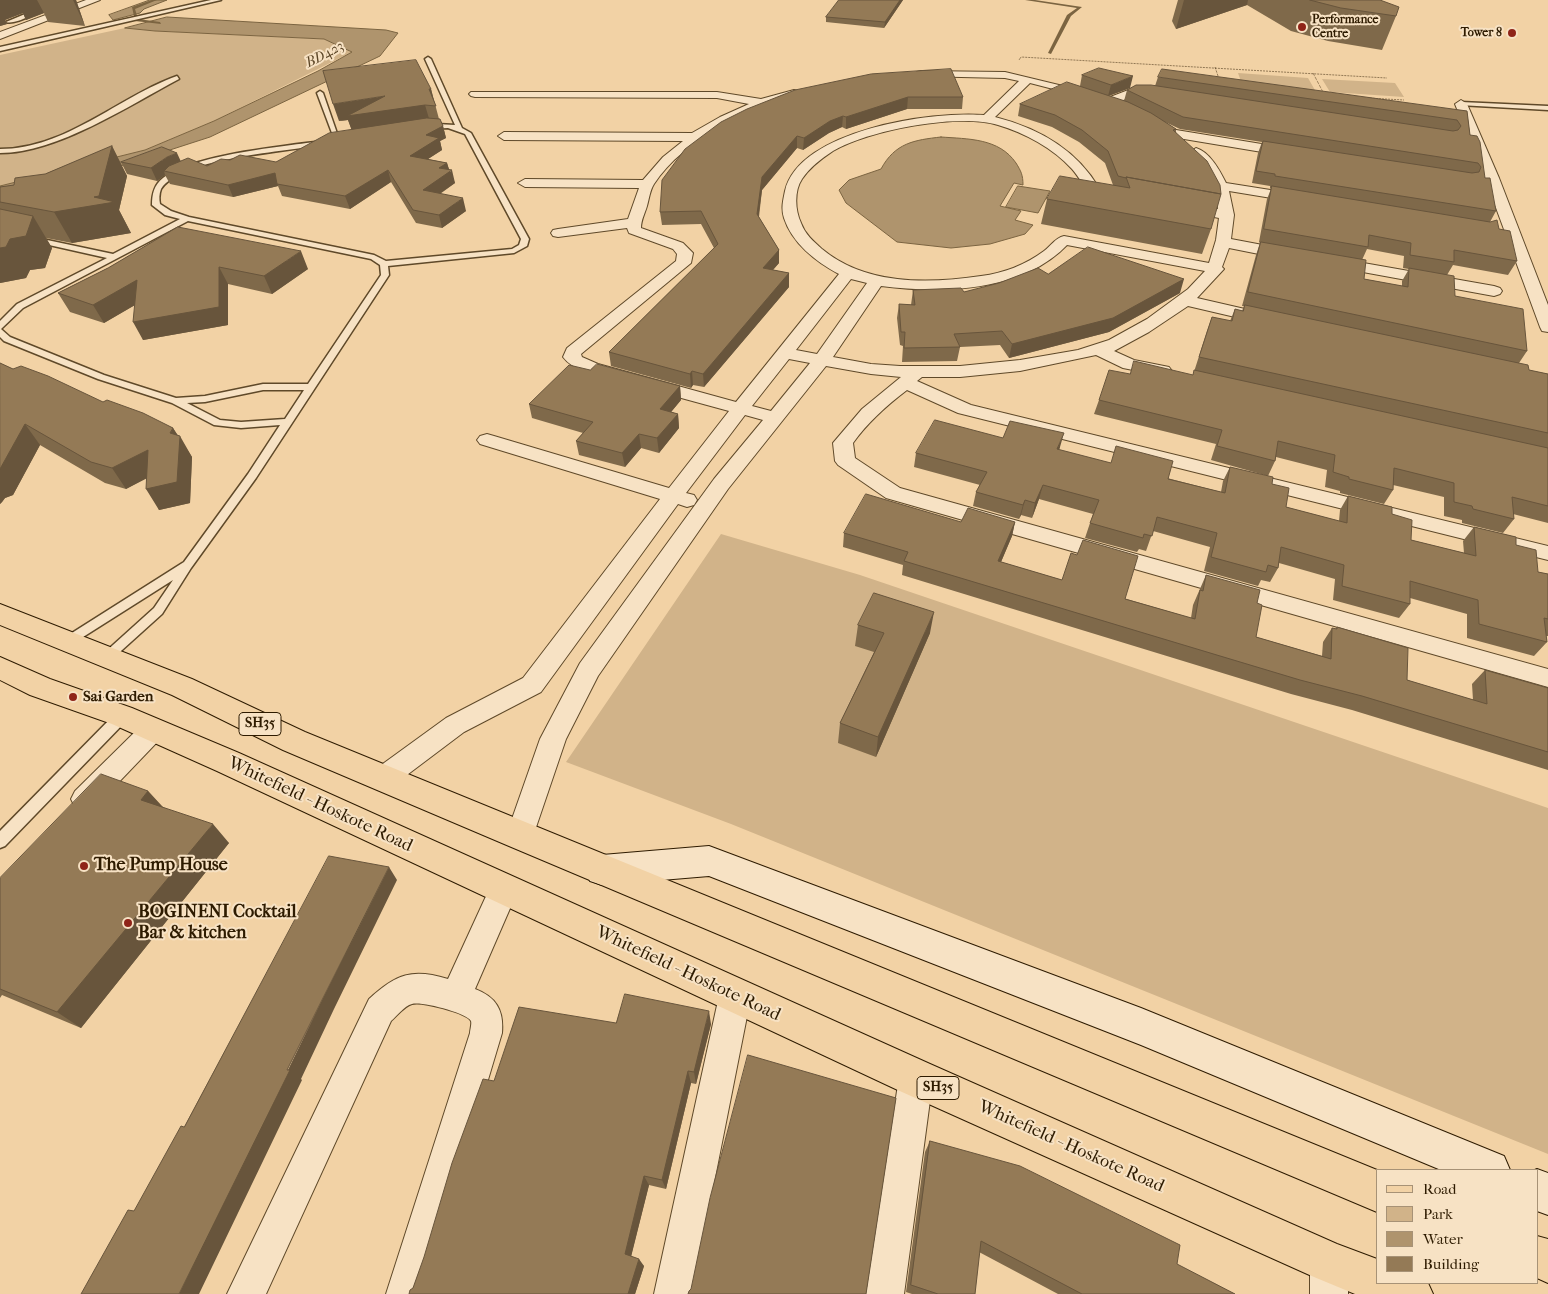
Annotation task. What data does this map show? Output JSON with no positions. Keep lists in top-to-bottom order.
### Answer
{
  "streets": {
    "main road": ["SH35", "Whitefield - Hoskote Road"]
  },
  "water": ["BD423"],
  "places": [
    "Performance Centre",
    "Tower 8",
    "Sai Garden",
    "The Pump House",
    "BOGINENI Cocktail Bar & kitchen"
  ],
  "legend": [
    "Road",
    "Park",
    "Water",
    "Building"
  ]
}
